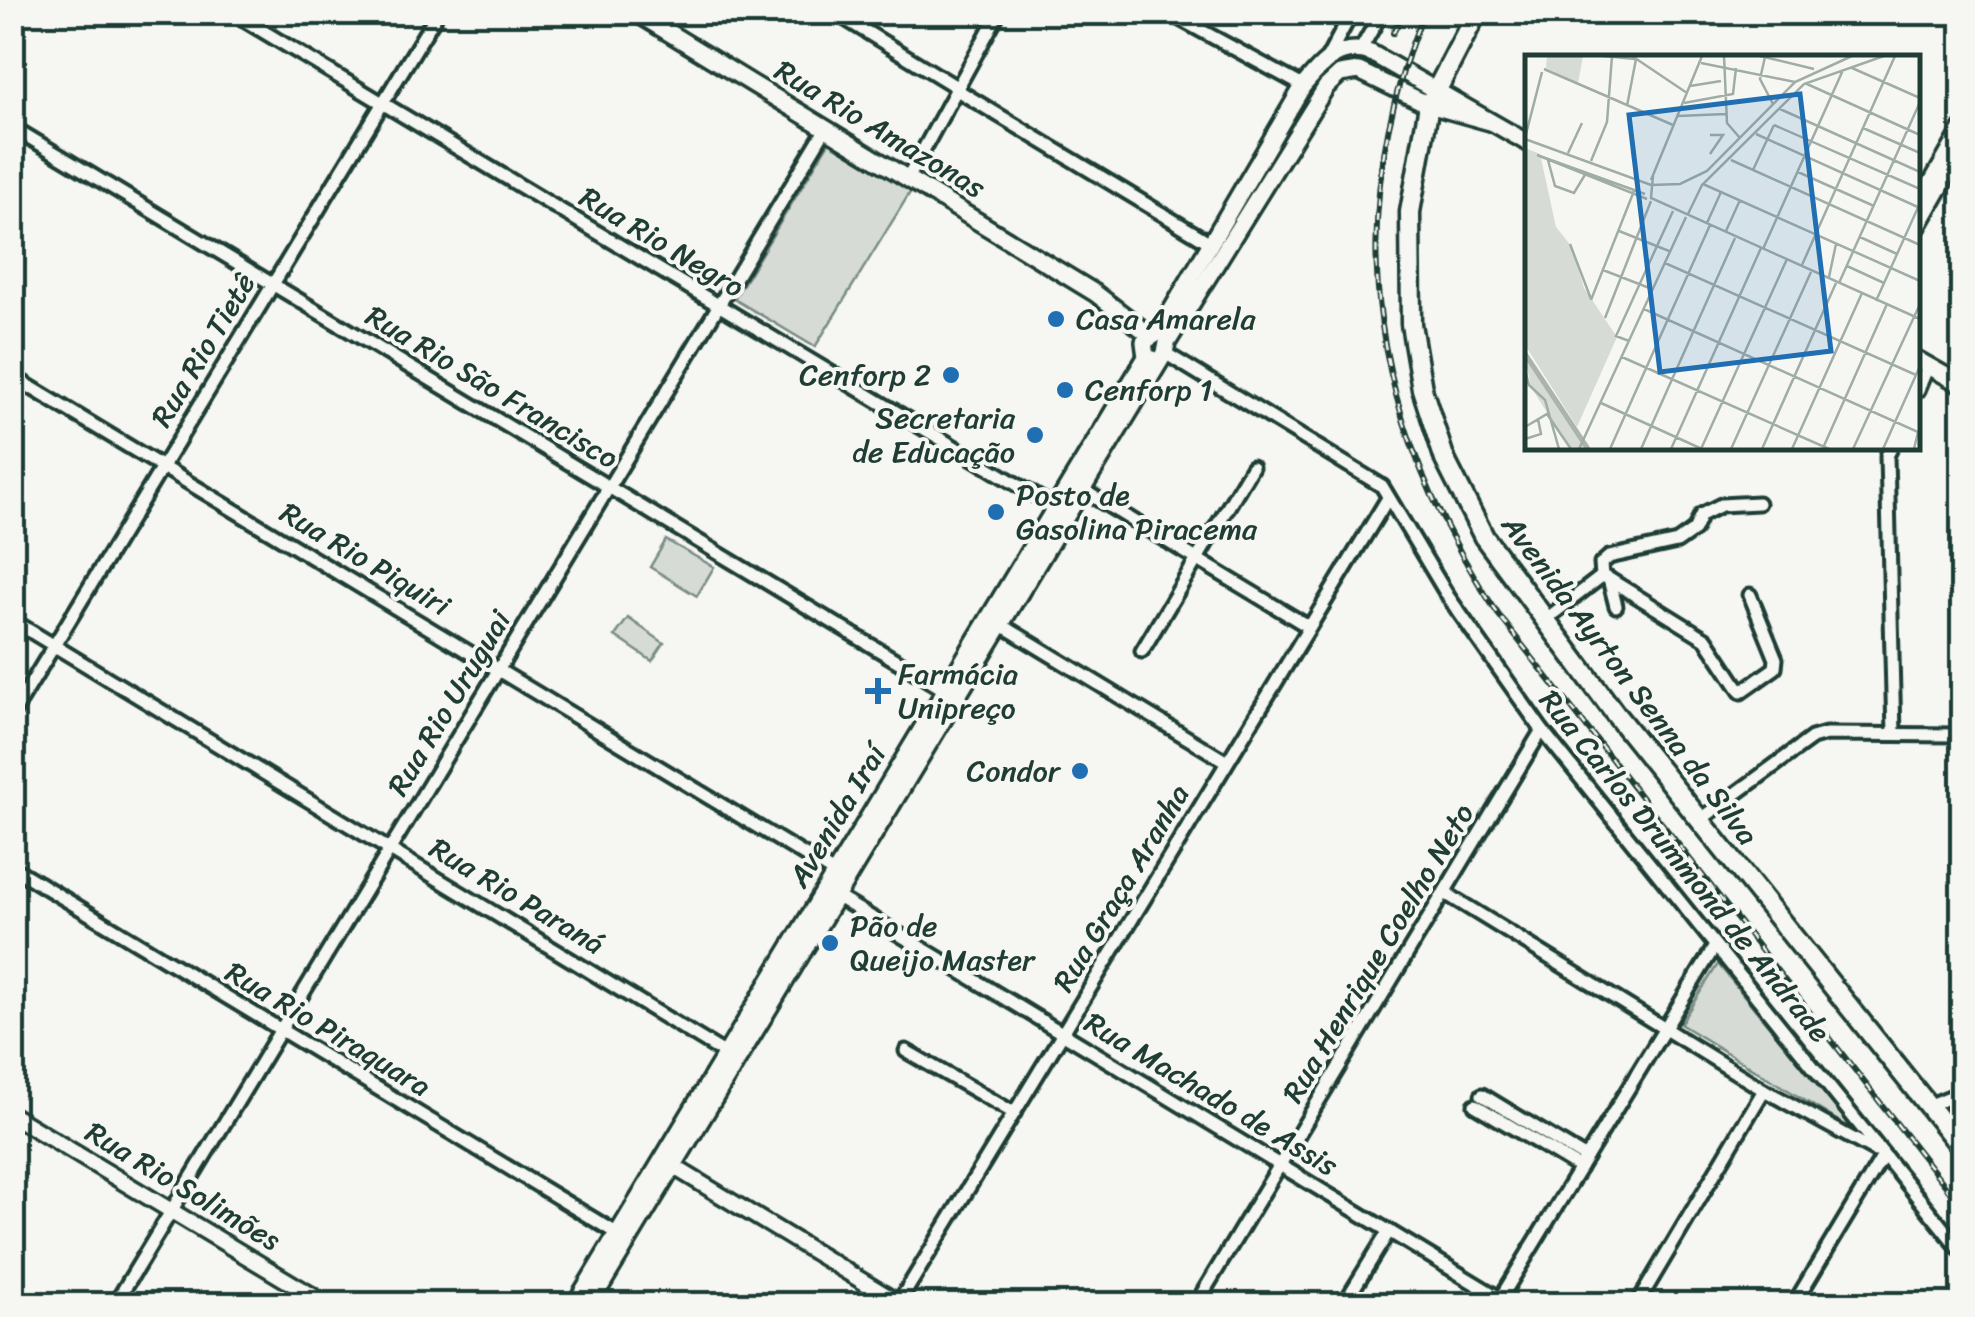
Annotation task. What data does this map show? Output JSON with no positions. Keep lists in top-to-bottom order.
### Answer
{
  "streets": {
    "main road": ["Rua Rio Amazonas", "Avenida Ayrton Senna da Silva", "Avenida Iraí"],
    "street": [
      "Rua Rio Negro",
      "Rua Rio Tietê",
      "Rua Rio São Francisco",
      "Rua Rio Piquiri",
      "Rua Rio Uruguai",
      "Rua Carlos Drummond de Andrade",
      "Rua Graça Aranha",
      "Rua Rio Paraná",
      "Rua Henrique Coelho Neto",
      "Rua Rio Piraquara",
      "Rua Machado de Assis",
      "Rua Rio Solimões"
    ]
  },
  "crossings": [
    ["Rua Rio Amazonas", "Rua Rio Uruguai"],
    ["Rua Rio Amazonas", "Avenida Iraí"],
    ["Rua Rio Amazonas", "Rua Carlos Drummond de Andrade"],
    ["Rua Rio Negro", "Rua Rio Tietê"],
    ["Rua Rio Negro", "Rua Rio Uruguai"],
    ["Rua Rio Negro", "Avenida Iraí"],
    ["Rua Rio Tietê", "Rua Rio São Francisco"],
    ["Rua Rio Tietê", "Rua Rio Piquiri"],
    ["Rua Rio Tietê", "Rua Rio Paraná"],
    ["Rua Rio São Francisco", "Rua Rio Uruguai"],
    ["Rua Rio São Francisco", "Avenida Iraí"],
    ["Rua Rio Piquiri", "Rua Rio Uruguai"],
    ["Rua Rio Piquiri", "Avenida Iraí"],
    ["Avenida Ayrton Senna da Silva", "Avenida Iraí"],
    ["Rua Rio Uruguai", "Rua Rio Paraná"],
    ["Rua Rio Uruguai", "Rua Rio Piraquara"],
    ["Rua Rio Uruguai", "Rua Rio Solimões"],
    ["Avenida Iraí", "Rua Carlos Drummond de Andrade"],
    ["Avenida Iraí", "Rua Rio Paraná"],
    ["Avenida Iraí", "Rua Rio Piraquara"],
    ["Avenida Iraí", "Rua Machado de Assis"],
    ["Rua Carlos Drummond de Andrade", "Rua Graça Aranha"],
    ["Rua Carlos Drummond de Andrade", "Rua Henrique Coelho Neto"],
    ["Rua Graça Aranha", "Rua Machado de Assis"],
    ["Rua Henrique Coelho Neto", "Rua Machado de Assis"]
  ],
  "places": {
    "other": [
      "Casa Amarela",
      "Cenforp 2",
      "Cenforp 1",
      "Secretaria de Educação",
      "Posto de Gasolina Piracema",
      "Condor",
      "Pão de Queijo Master"
    ],
    "health": ["Farmácia Unipreço"]
  }
}
